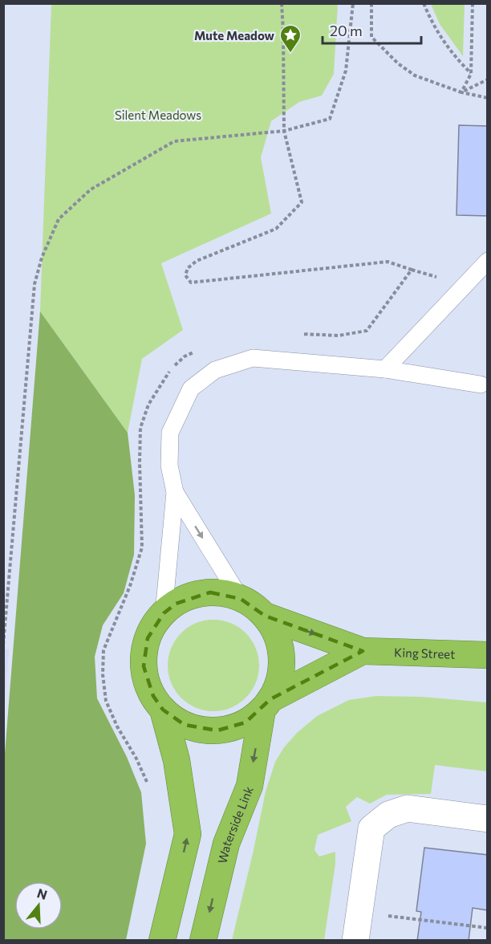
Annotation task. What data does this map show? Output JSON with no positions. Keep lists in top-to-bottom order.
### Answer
{
  "streets": {
    "highway": ["King Street", "Waterside Link"]
  },
  "crossings": [
    ["King Street", "Waterside Link"]
  ],
  "parks": ["Silent Meadows"],
  "places": {
    "place": ["Mute Meadow"]
  },
  "scale_bar": "20 m",
  "north": "top"
}
